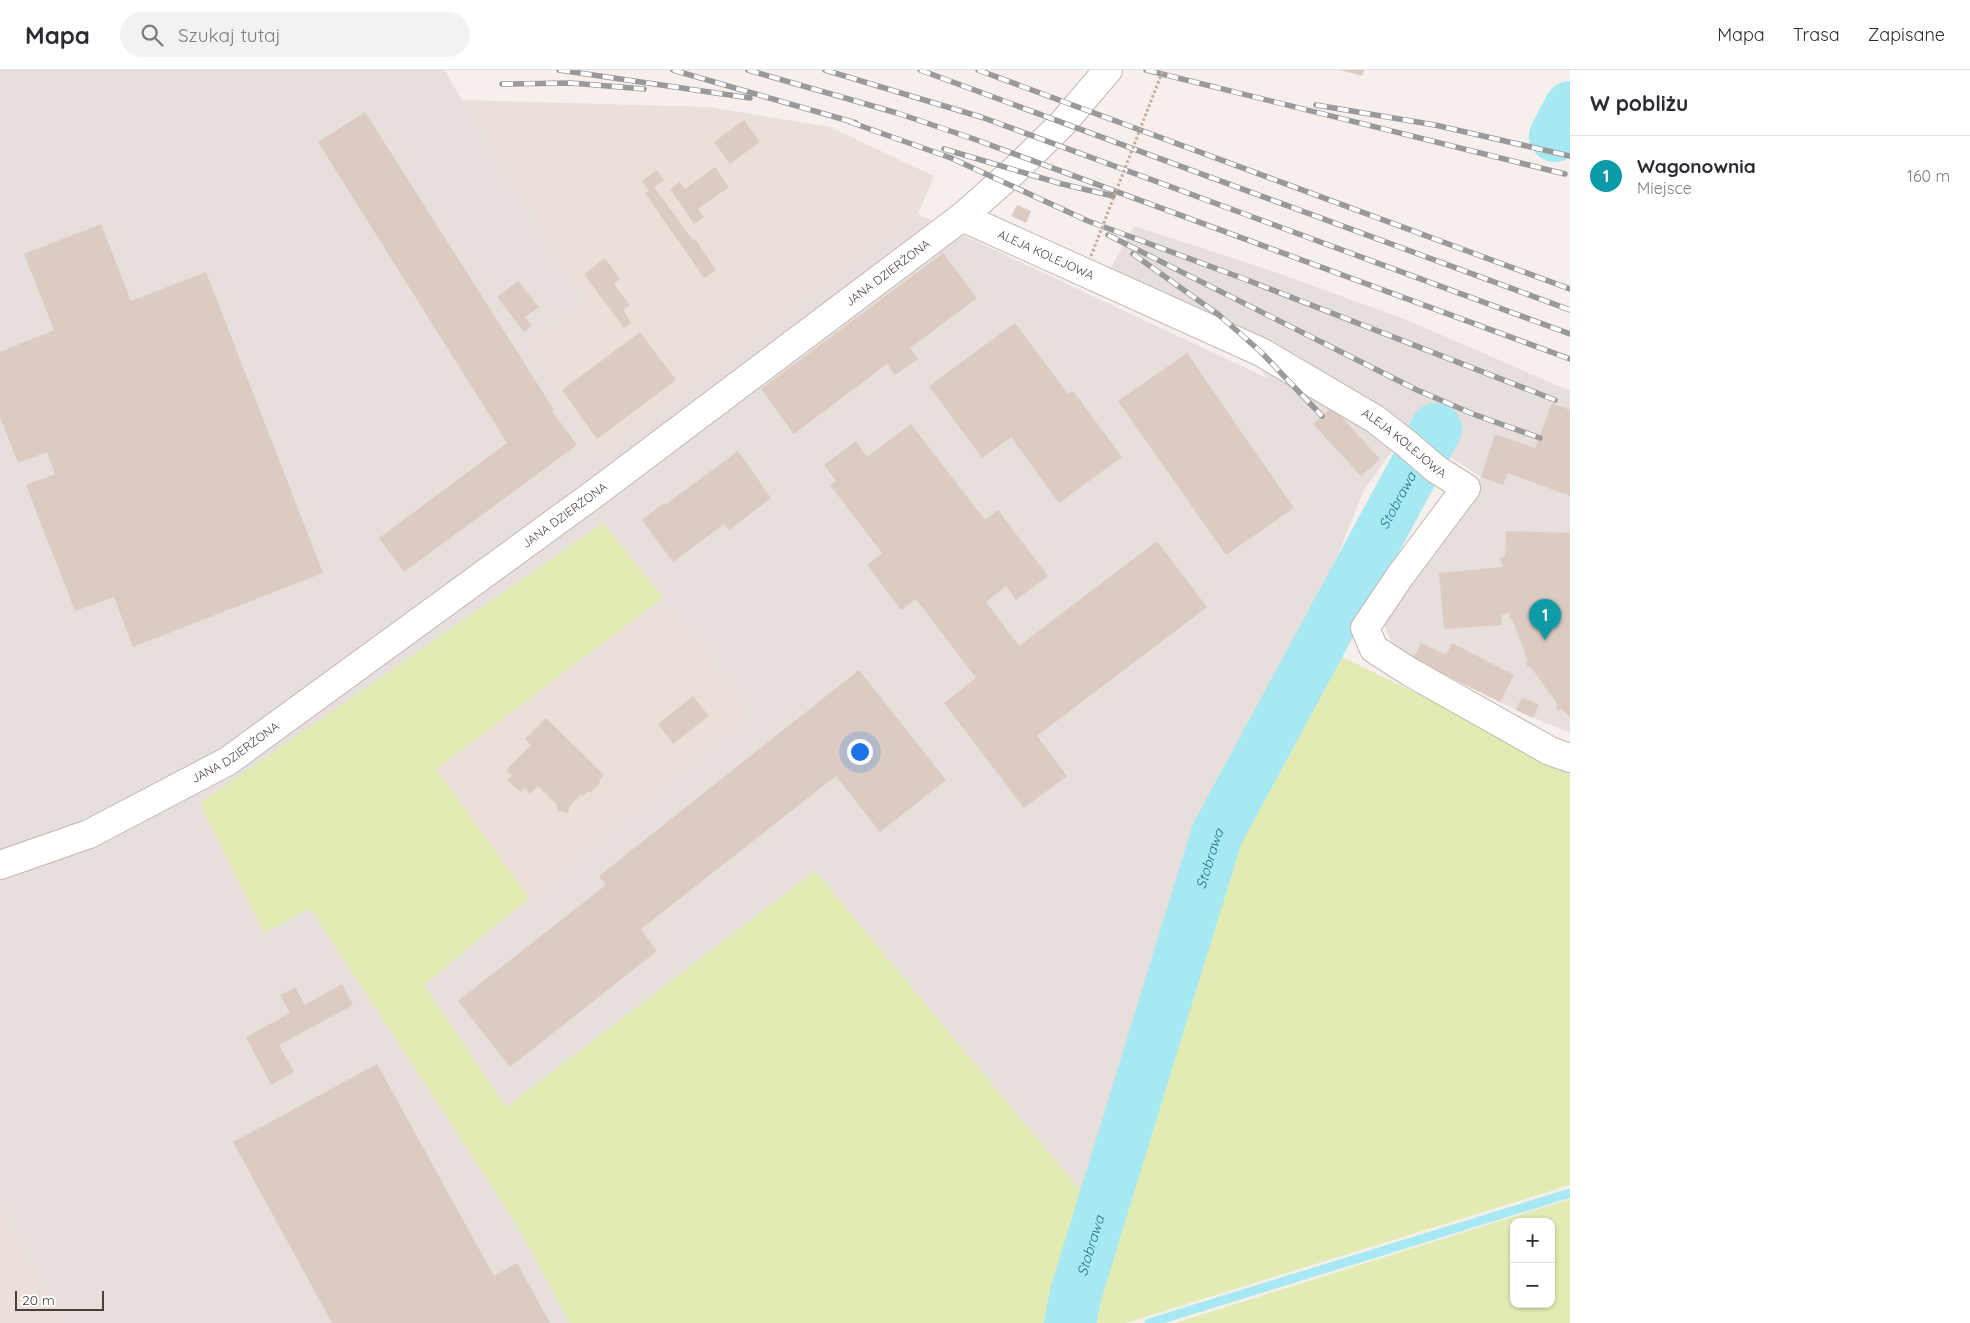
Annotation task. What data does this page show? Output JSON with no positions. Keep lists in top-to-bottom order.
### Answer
{
  "streets": {
    "street": ["ALEJA KOLEJOWA", "JANA DZIERŻONA"]
  },
  "crossings": [
    ["ALEJA KOLEJOWA", "JANA DZIERŻONA"]
  ],
  "water": ["Stobrawa"],
  "scale_bar": "20 m",
  "page": {
    "header": "Mapa",
    "search": "Szukaj tutaj",
    "nav": ["Mapa", "Trasa", "Zapisane"],
    "heading": "W pobliżu",
    "list": [
      {
        "mark": "1",
        "name": "Wagonownia",
        "note": "Miejsce",
        "value": "160 m"
      }
    ],
    "pins": "1",
    "map_buttons": ["+", "−"],
    "scale": "20 m"
  }
}
